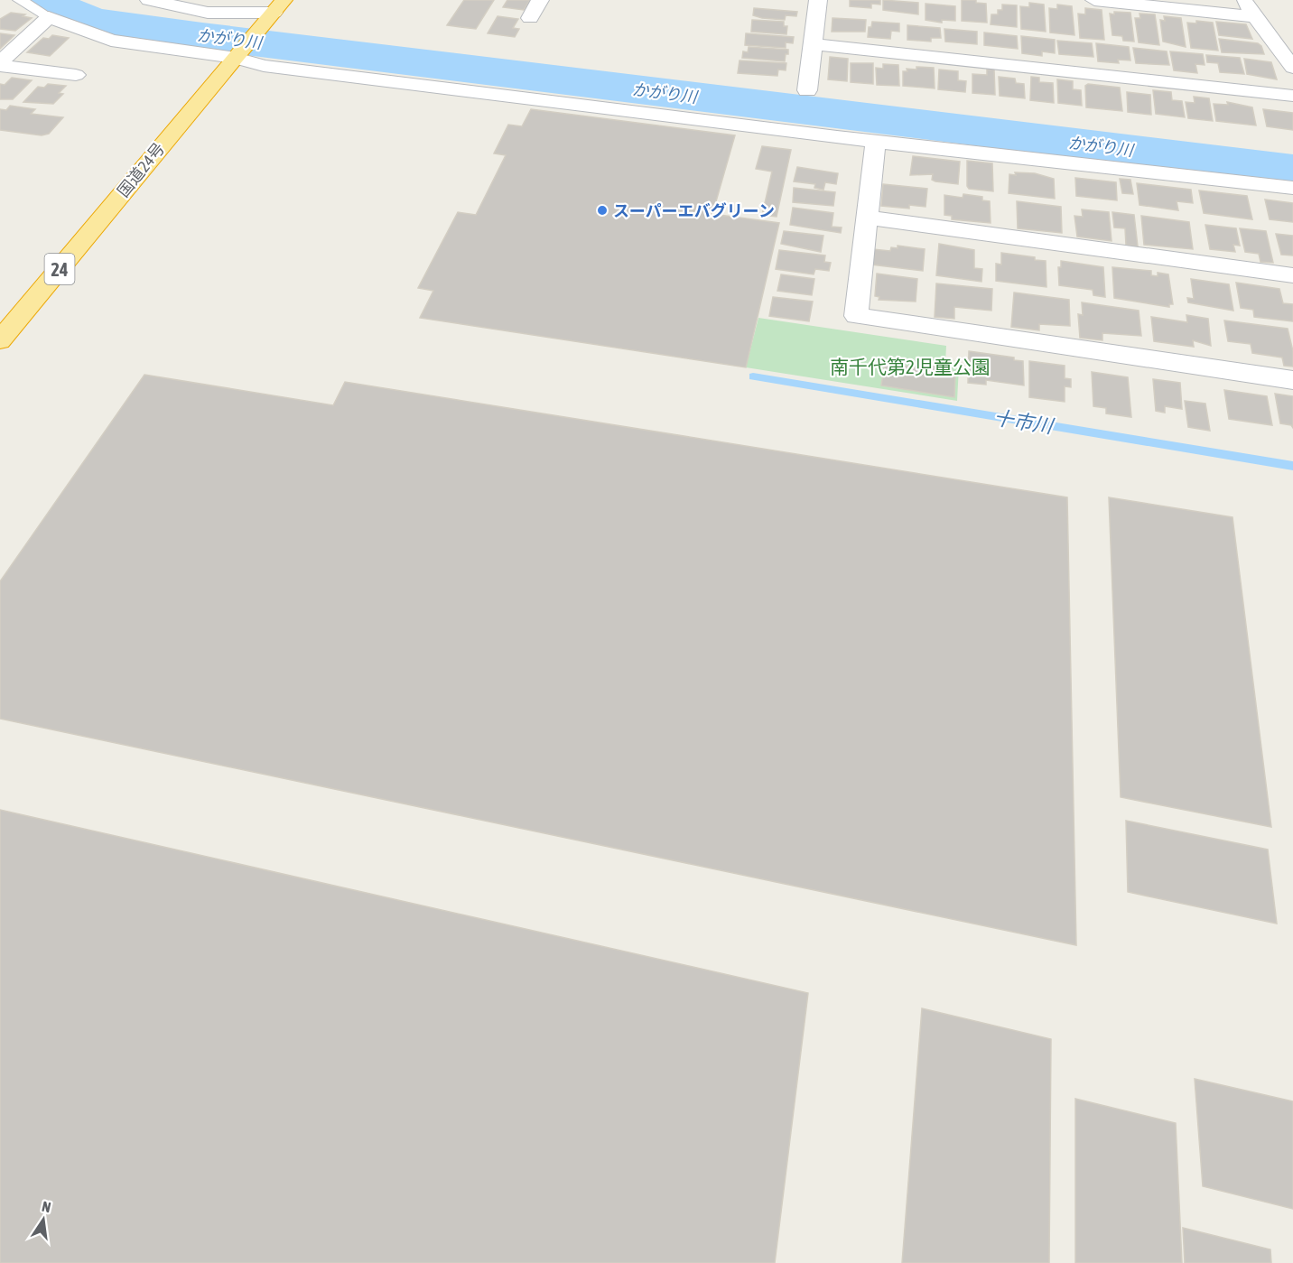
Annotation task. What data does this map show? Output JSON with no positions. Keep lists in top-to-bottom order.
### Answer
{
  "streets": {
    "highway": ["国道24号", "24"]
  },
  "water": ["かがり川", "十市川"],
  "parks": ["南千代第2児童公園"],
  "places": ["スーパーエバグリーン"],
  "north": "top"
}
